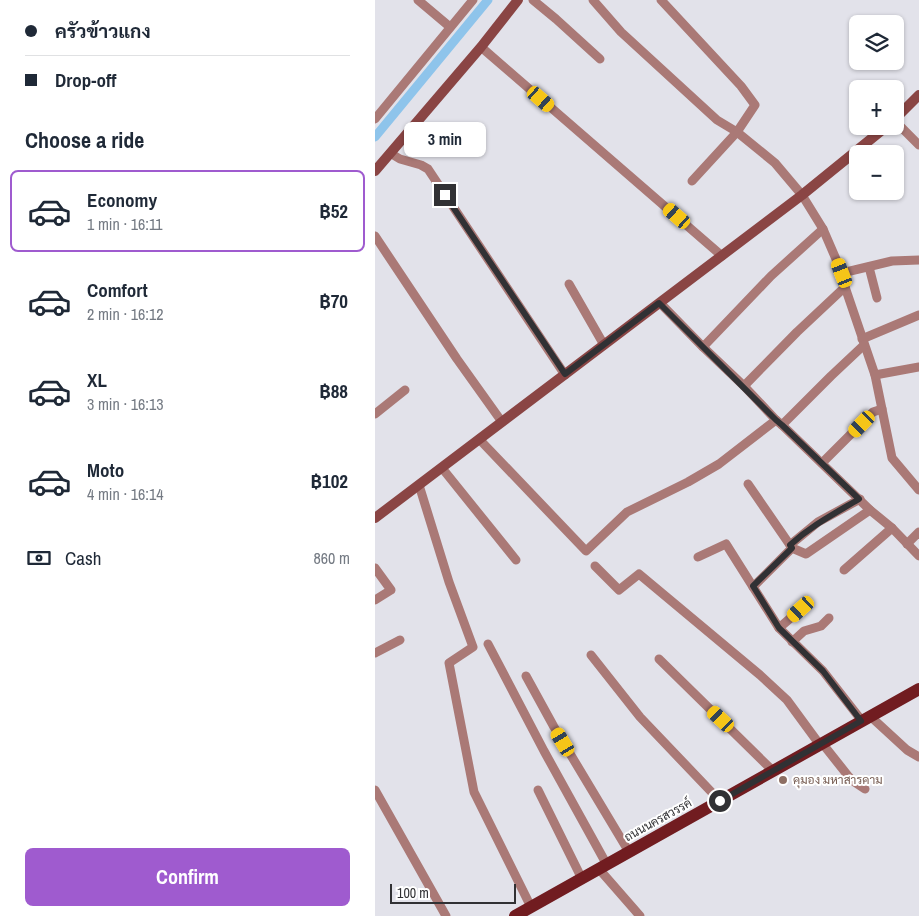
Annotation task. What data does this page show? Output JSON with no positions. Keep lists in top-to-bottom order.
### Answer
{
  "streets": {
    "main road": ["ถนนนครสวรรค์"]
  },
  "places": ["คุมอง มหาสารคาม"],
  "scale_bar": "100 m",
  "page": {
    "banner": ["ครัวข้าวแกง", "Drop-off"],
    "map_buttons": ["+", "−"],
    "heading": "Choose a ride",
    "bubble": "3 min",
    "list": [
      {
        "name": "Economy",
        "note": "1 min · 16:11",
        "value": "฿52"
      },
      {
        "name": "Comfort",
        "note": "2 min · 16:12",
        "value": "฿70"
      },
      {
        "name": "XL",
        "note": "3 min · 16:13",
        "value": "฿88"
      },
      {
        "name": "Moto",
        "note": "4 min · 16:14",
        "value": "฿102"
      }
    ],
    "pay": ["Cash", "860 m"],
    "buttons": "Confirm",
    "scale": "100 m"
  }
}
